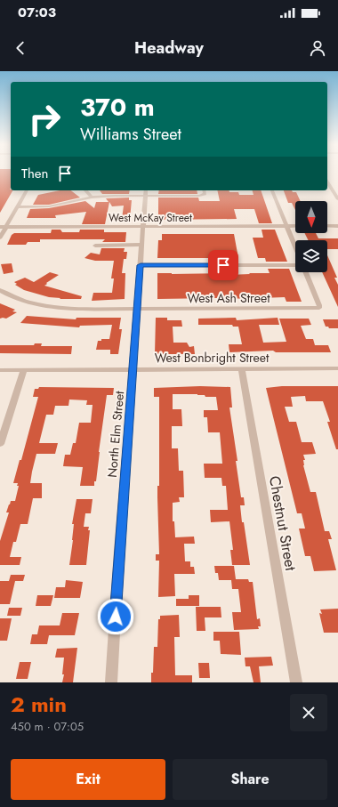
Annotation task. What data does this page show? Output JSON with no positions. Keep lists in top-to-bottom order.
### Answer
{
  "streets": {
    "street": [
      "West McKay Street",
      "West Ash Street",
      "West Bonbright Street",
      "North Elm Street",
      "Chestnut Street"
    ]
  },
  "crossings": [
    ["West McKay Street", "North Elm Street"],
    ["West Ash Street", "North Elm Street"],
    ["West Bonbright Street", "North Elm Street"],
    ["West Bonbright Street", "Chestnut Street"]
  ],
  "north": "bottom",
  "page": {
    "status": "07:03",
    "header": "Headway",
    "turn": ["370 m", "Williams Street"],
    "then": "Then",
    "heading": ["2 min", "450 m · 07:05"],
    "buttons": ["Exit", "Share"]
  }
}
